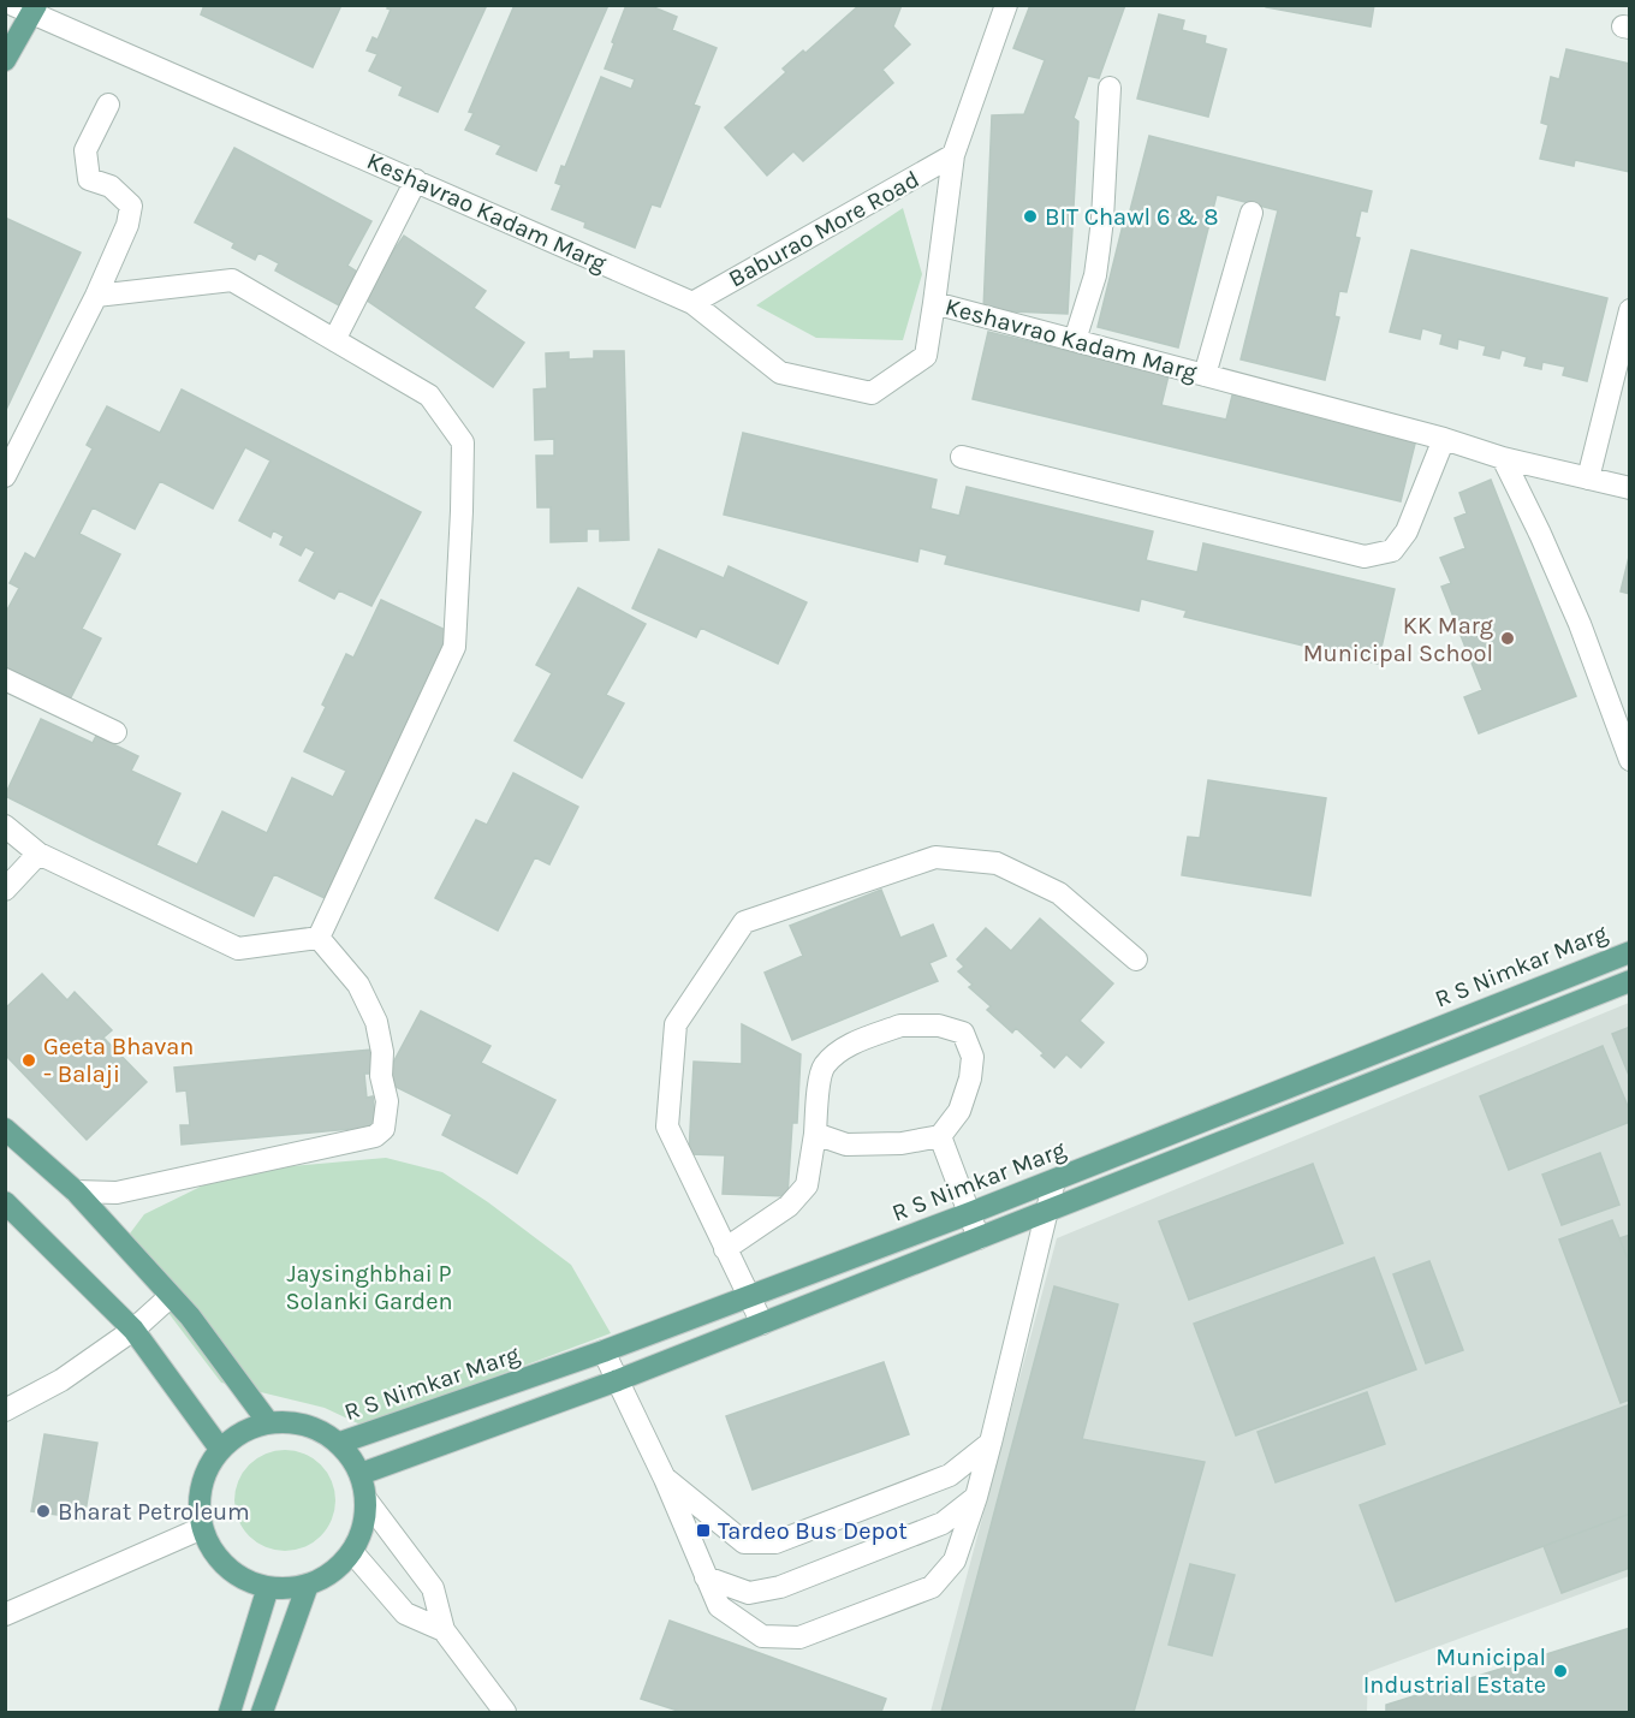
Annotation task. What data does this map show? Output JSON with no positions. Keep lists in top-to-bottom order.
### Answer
{
  "streets": {
    "main road": ["R S Nimkar Marg"],
    "street": ["Keshavrao Kadam Marg", "Baburao More Road"]
  },
  "crossings": [
    ["Keshavrao Kadam Marg", "Baburao More Road"]
  ],
  "parks": ["Jaysinghbhai P Solanki Garden"],
  "places": {
    "other": [
      "BIT Chawl 6 & 8",
      "KK Marg Municipal School",
      "Geeta Bhavan - Balaji",
      "Bharat Petroleum",
      "Municipal Industrial Estate"
    ],
    "transit": ["Tardeo Bus Depot"]
  }
}
